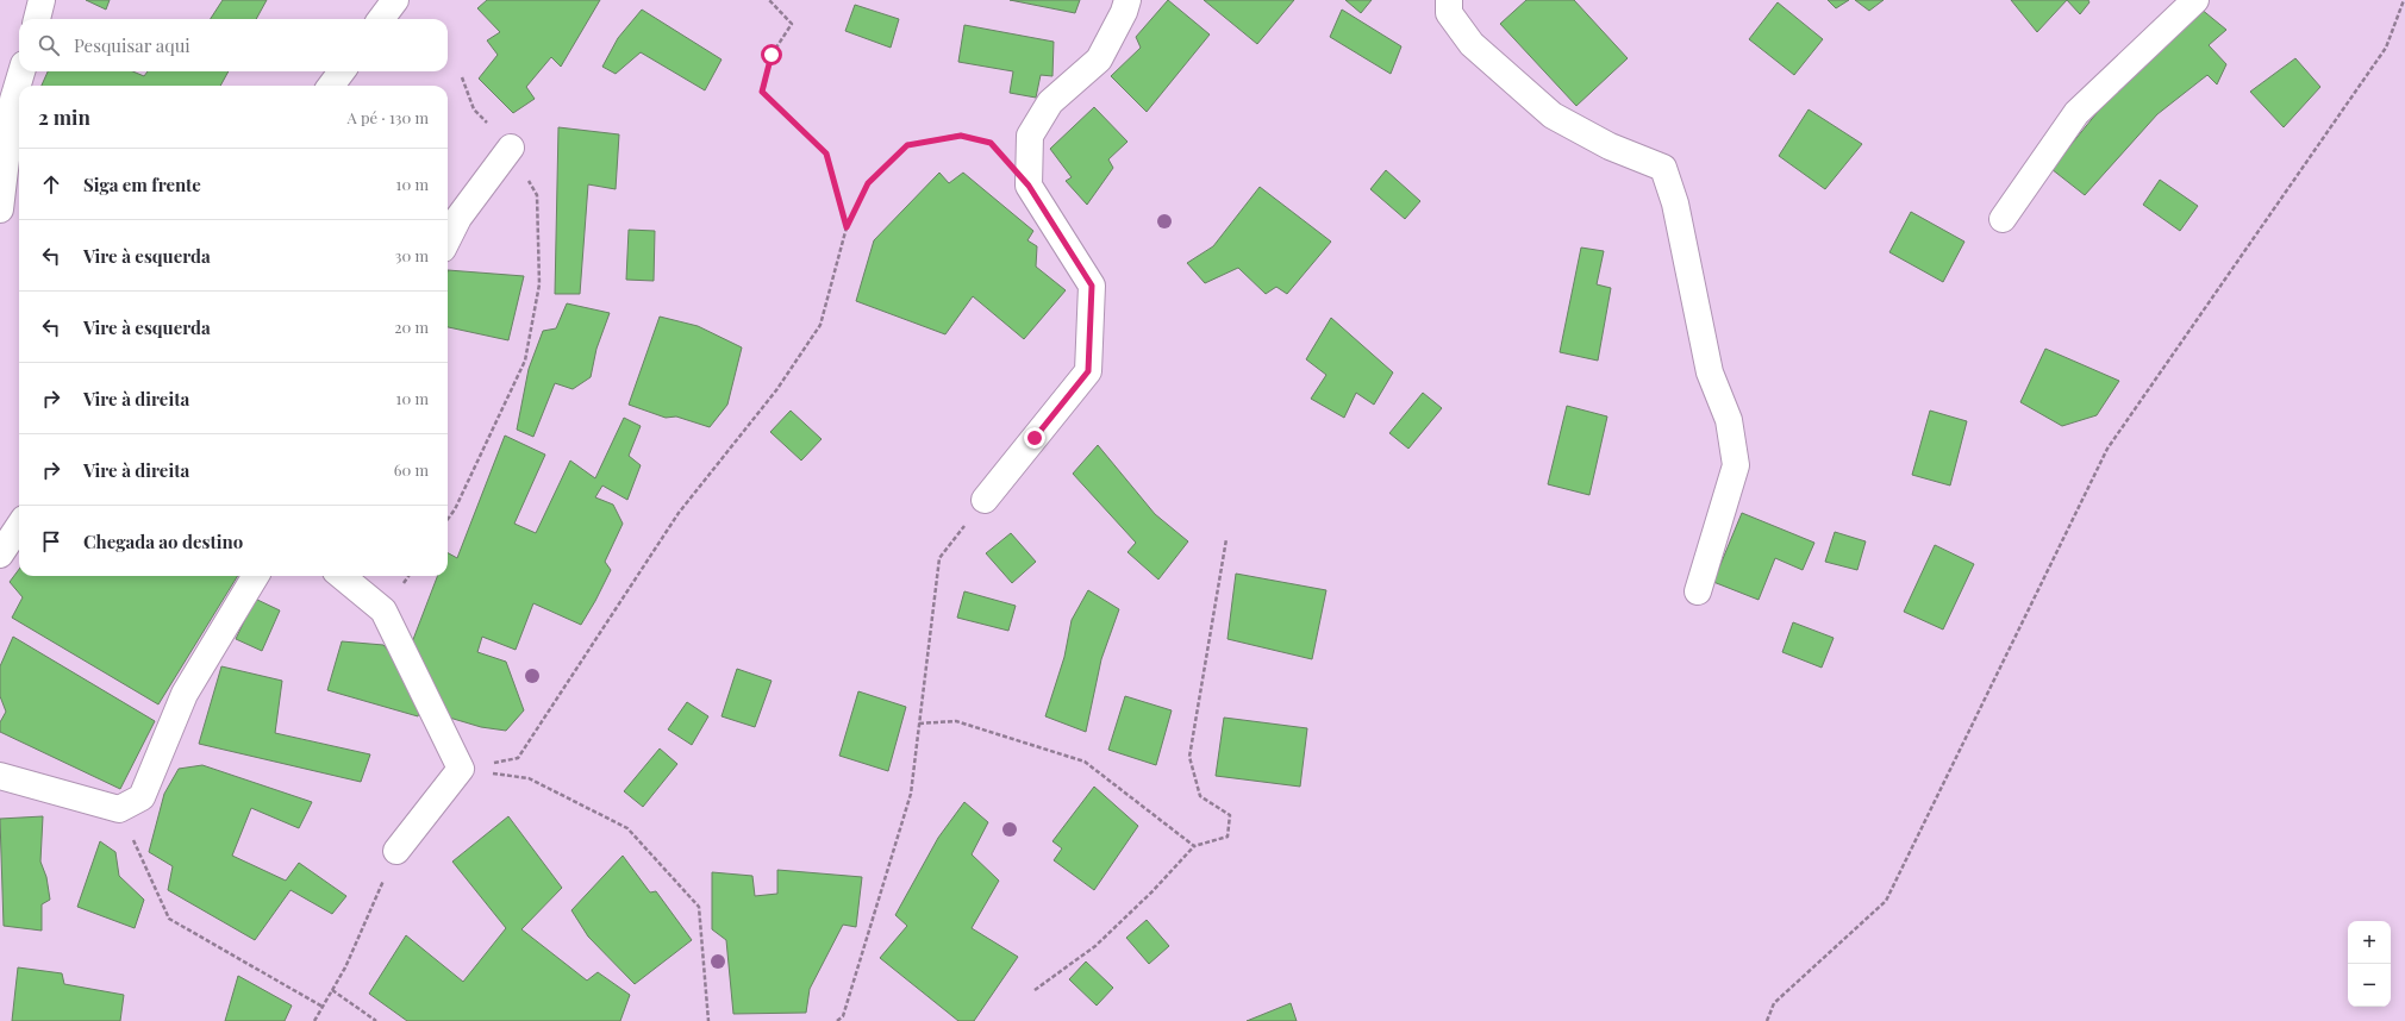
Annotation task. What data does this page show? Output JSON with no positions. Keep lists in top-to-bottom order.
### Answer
{
  "page": {
    "search": "Pesquisar aqui",
    "heading": ["2 min", "A pé · 130 m"],
    "list": [
      ["Siga em frente", "10 m"],
      ["Vire à esquerda", "30 m"],
      ["Vire à esquerda", "20 m"],
      ["Vire à direita", "10 m"],
      ["Vire à direita", "60 m"],
      "Chegada ao destino"
    ],
    "map_buttons": ["+", "−"]
  }
}
